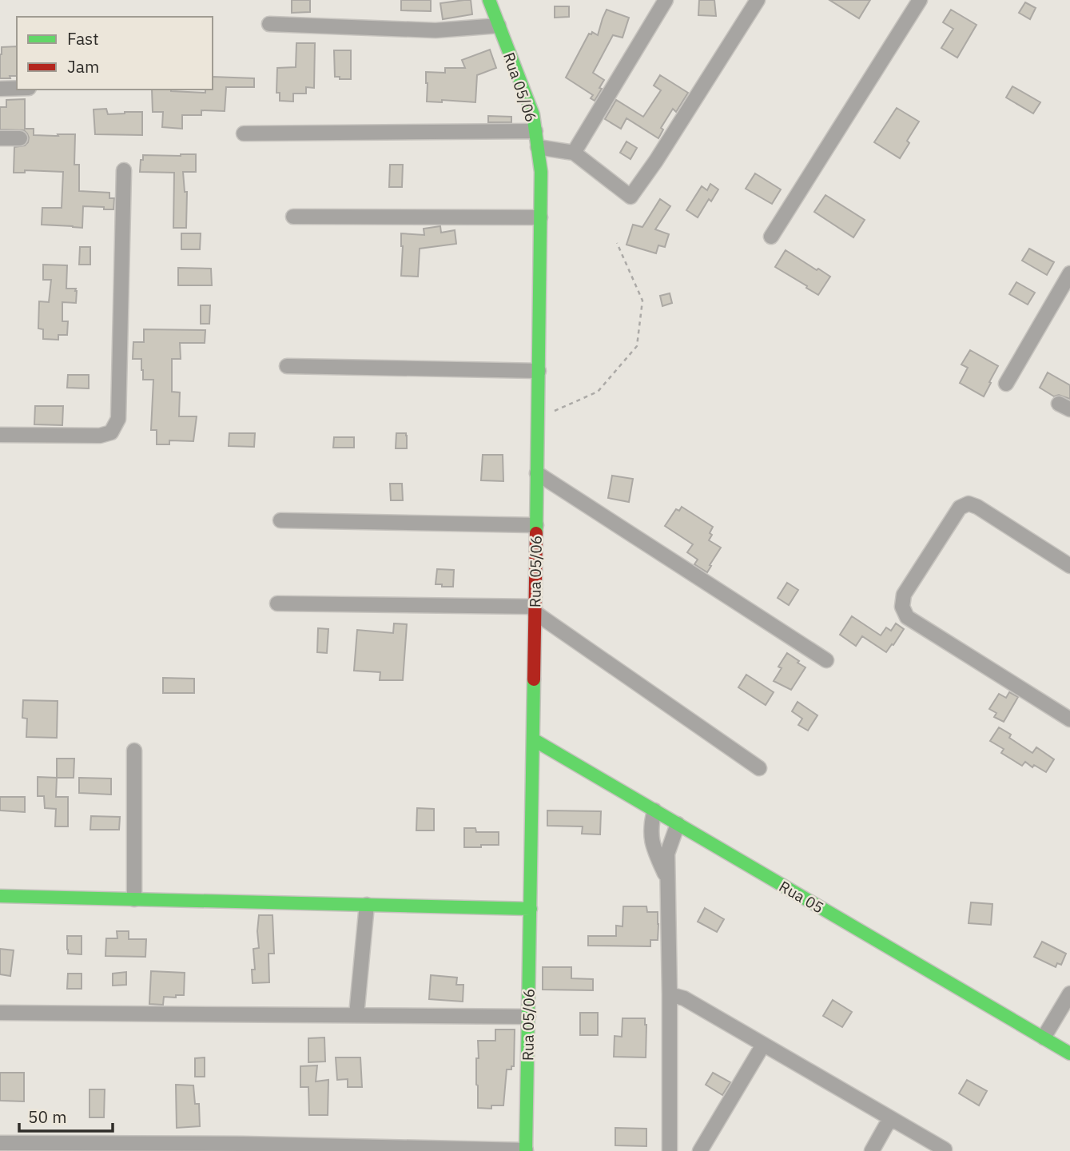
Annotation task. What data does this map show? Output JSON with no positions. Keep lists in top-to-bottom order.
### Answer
{
  "streets": {
    "street": ["Rua 05/06", "Rua 05"]
  },
  "crossings": [
    ["Rua 05/06", "Rua 05"]
  ],
  "legend": ["Fast", "Jam"],
  "scale_bar": "50 m"
}
